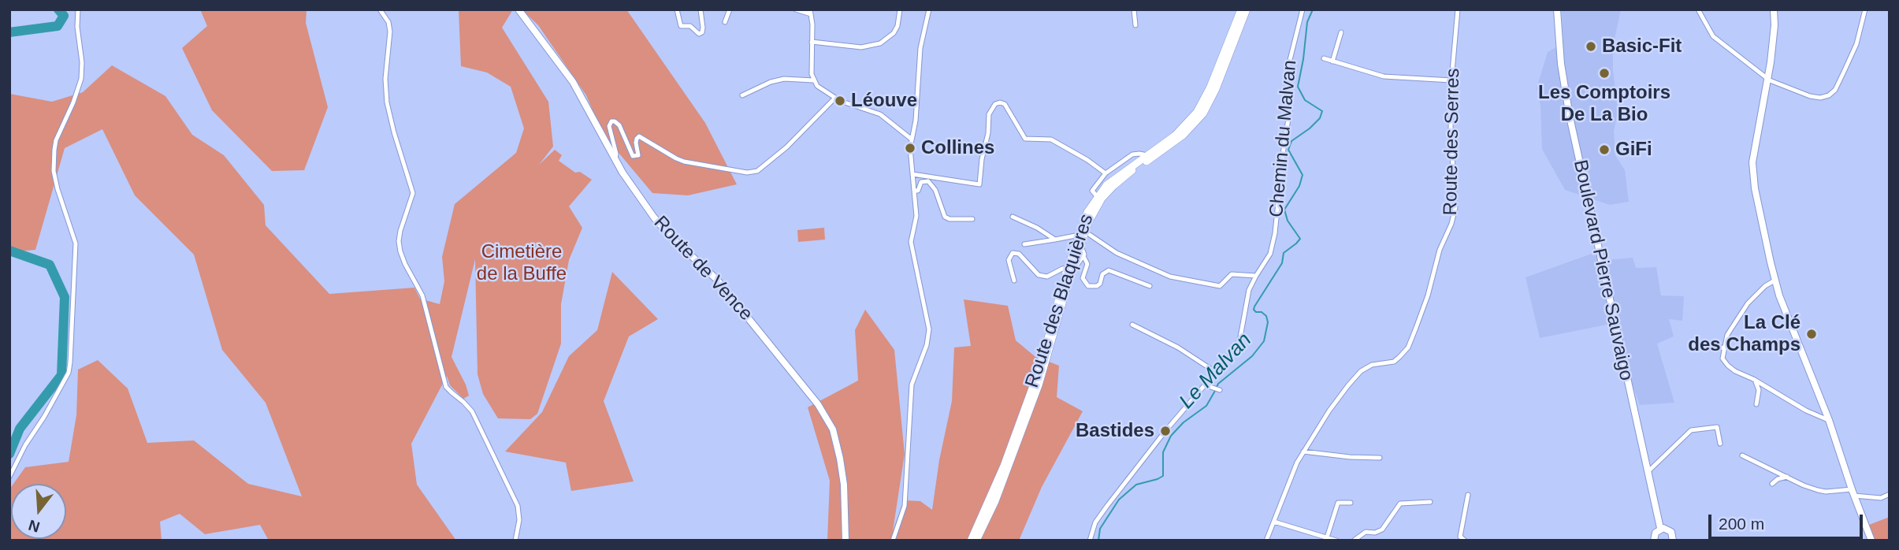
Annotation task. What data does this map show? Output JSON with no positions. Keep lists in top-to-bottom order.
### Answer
{
  "streets": {
    "main road": ["Route de Vence", "Boulevard Pierre Sauvaigo", "Route des Blaquières"],
    "street": ["Chemin du Malvan", "Route des Serres"]
  },
  "water": ["Le Malvan"],
  "parks": ["Cimetière de la Buffe"],
  "places": [
    "Basic-Fit",
    "Les Comptoirs De La Bio",
    "Léouve",
    "Collines",
    "GiFi",
    "La Clé des Champs",
    "Bastides"
  ],
  "scale_bar": "200 m",
  "north": "bottom"
}
